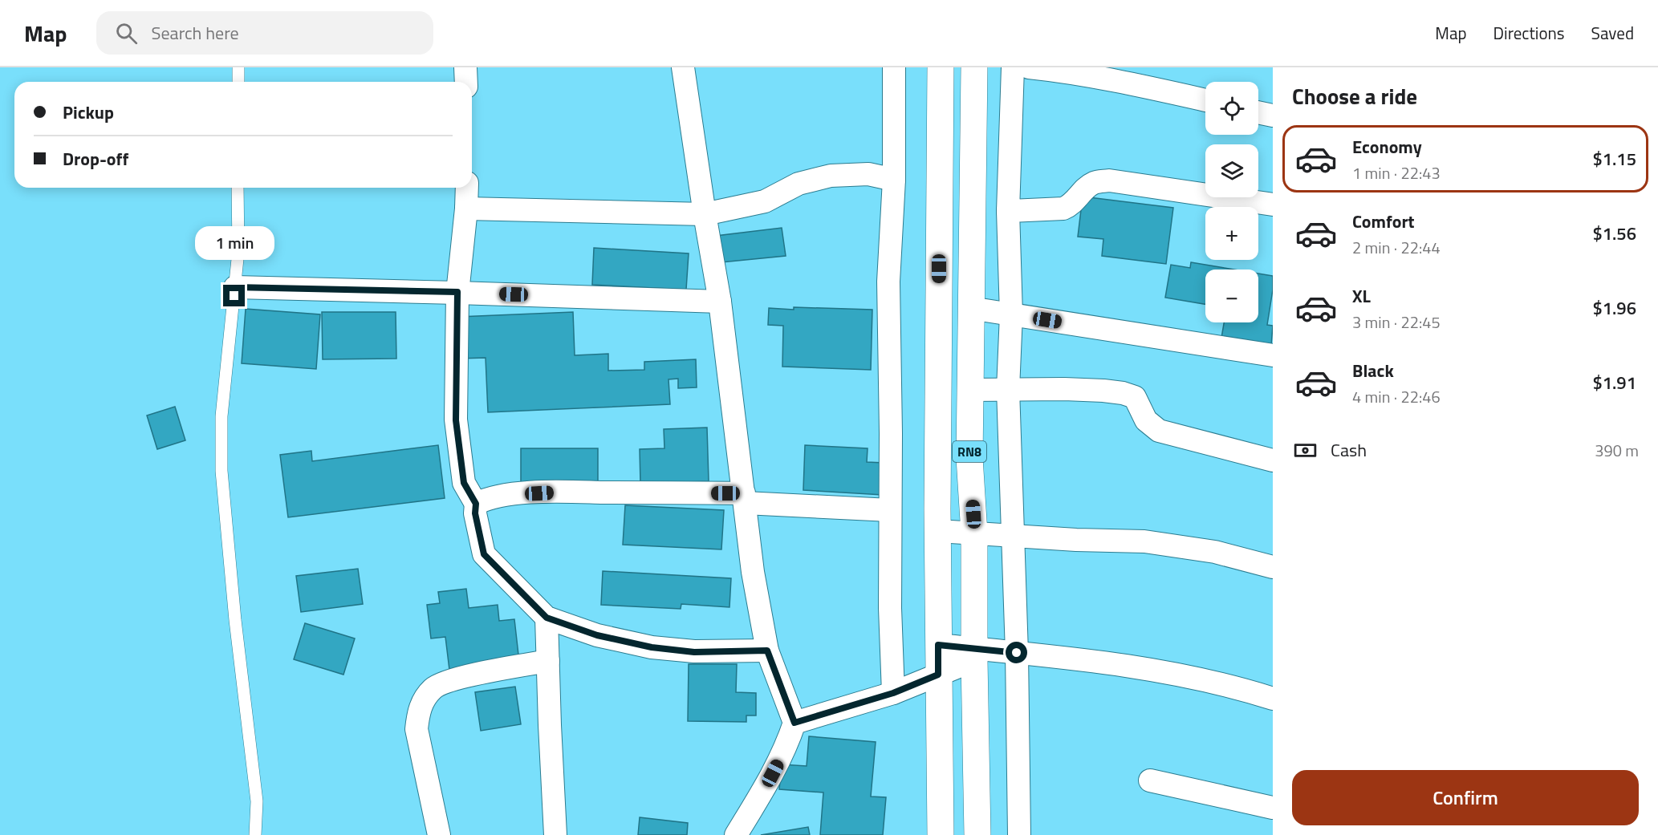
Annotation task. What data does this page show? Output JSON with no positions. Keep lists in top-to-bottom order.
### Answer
{
  "streets": {
    "highway": ["RN8"]
  },
  "page": {
    "header": "Map",
    "search": "Search here",
    "nav": ["Map", "Directions", "Saved"],
    "heading": "Choose a ride",
    "map_buttons": ["+", "−"],
    "banner": ["Pickup", "Drop-off"],
    "list": [
      {
        "name": "Economy",
        "note": "1 min · 22:43",
        "value": "$1.15"
      },
      {
        "name": "Comfort",
        "note": "2 min · 22:44",
        "value": "$1.56"
      },
      {
        "name": "XL",
        "note": "3 min · 22:45",
        "value": "$1.96"
      },
      {
        "name": "Black",
        "note": "4 min · 22:46",
        "value": "$1.91"
      }
    ],
    "bubble": "1 min",
    "pay": ["Cash", "390 m"],
    "buttons": "Confirm"
  }
}
